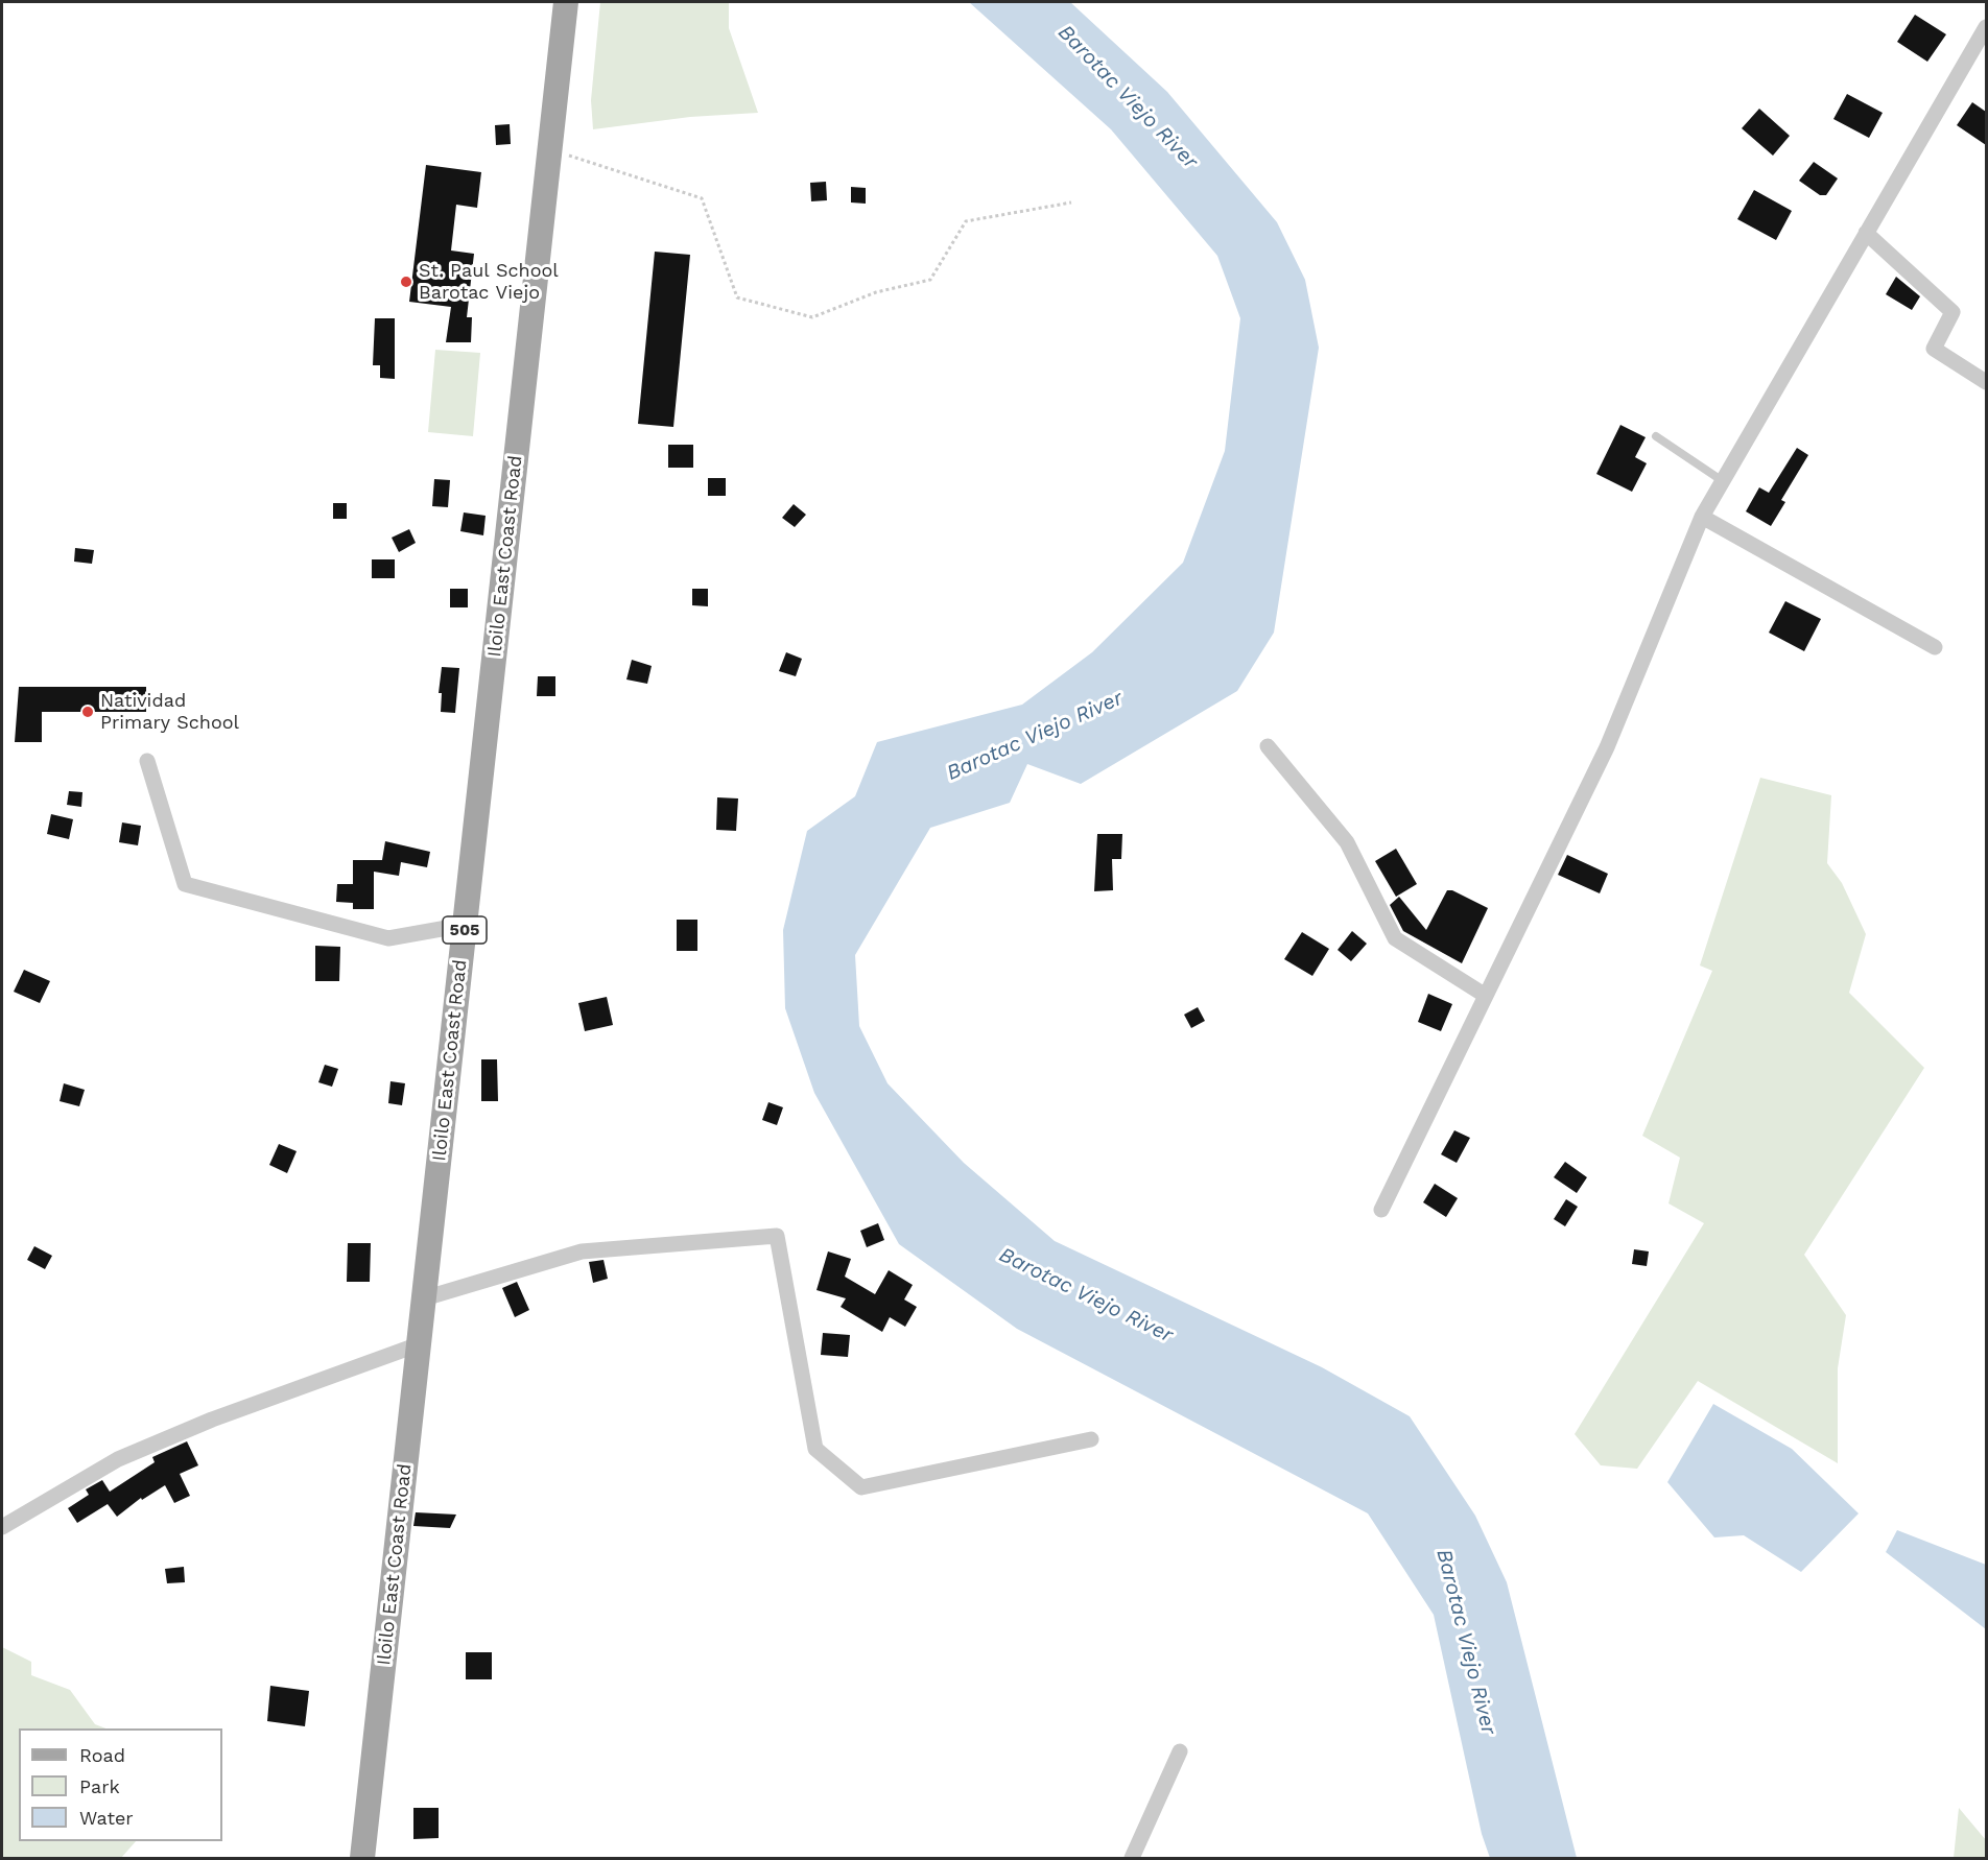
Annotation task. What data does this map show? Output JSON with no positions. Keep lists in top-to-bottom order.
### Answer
{
  "streets": {
    "main road": ["Iloilo East Coast Road", "505"]
  },
  "water": ["Barotac Viejo River"],
  "places": ["St. Paul School Barotac Viejo", "Natividad Primary School"],
  "legend": ["Road", "Park", "Water"]
}
